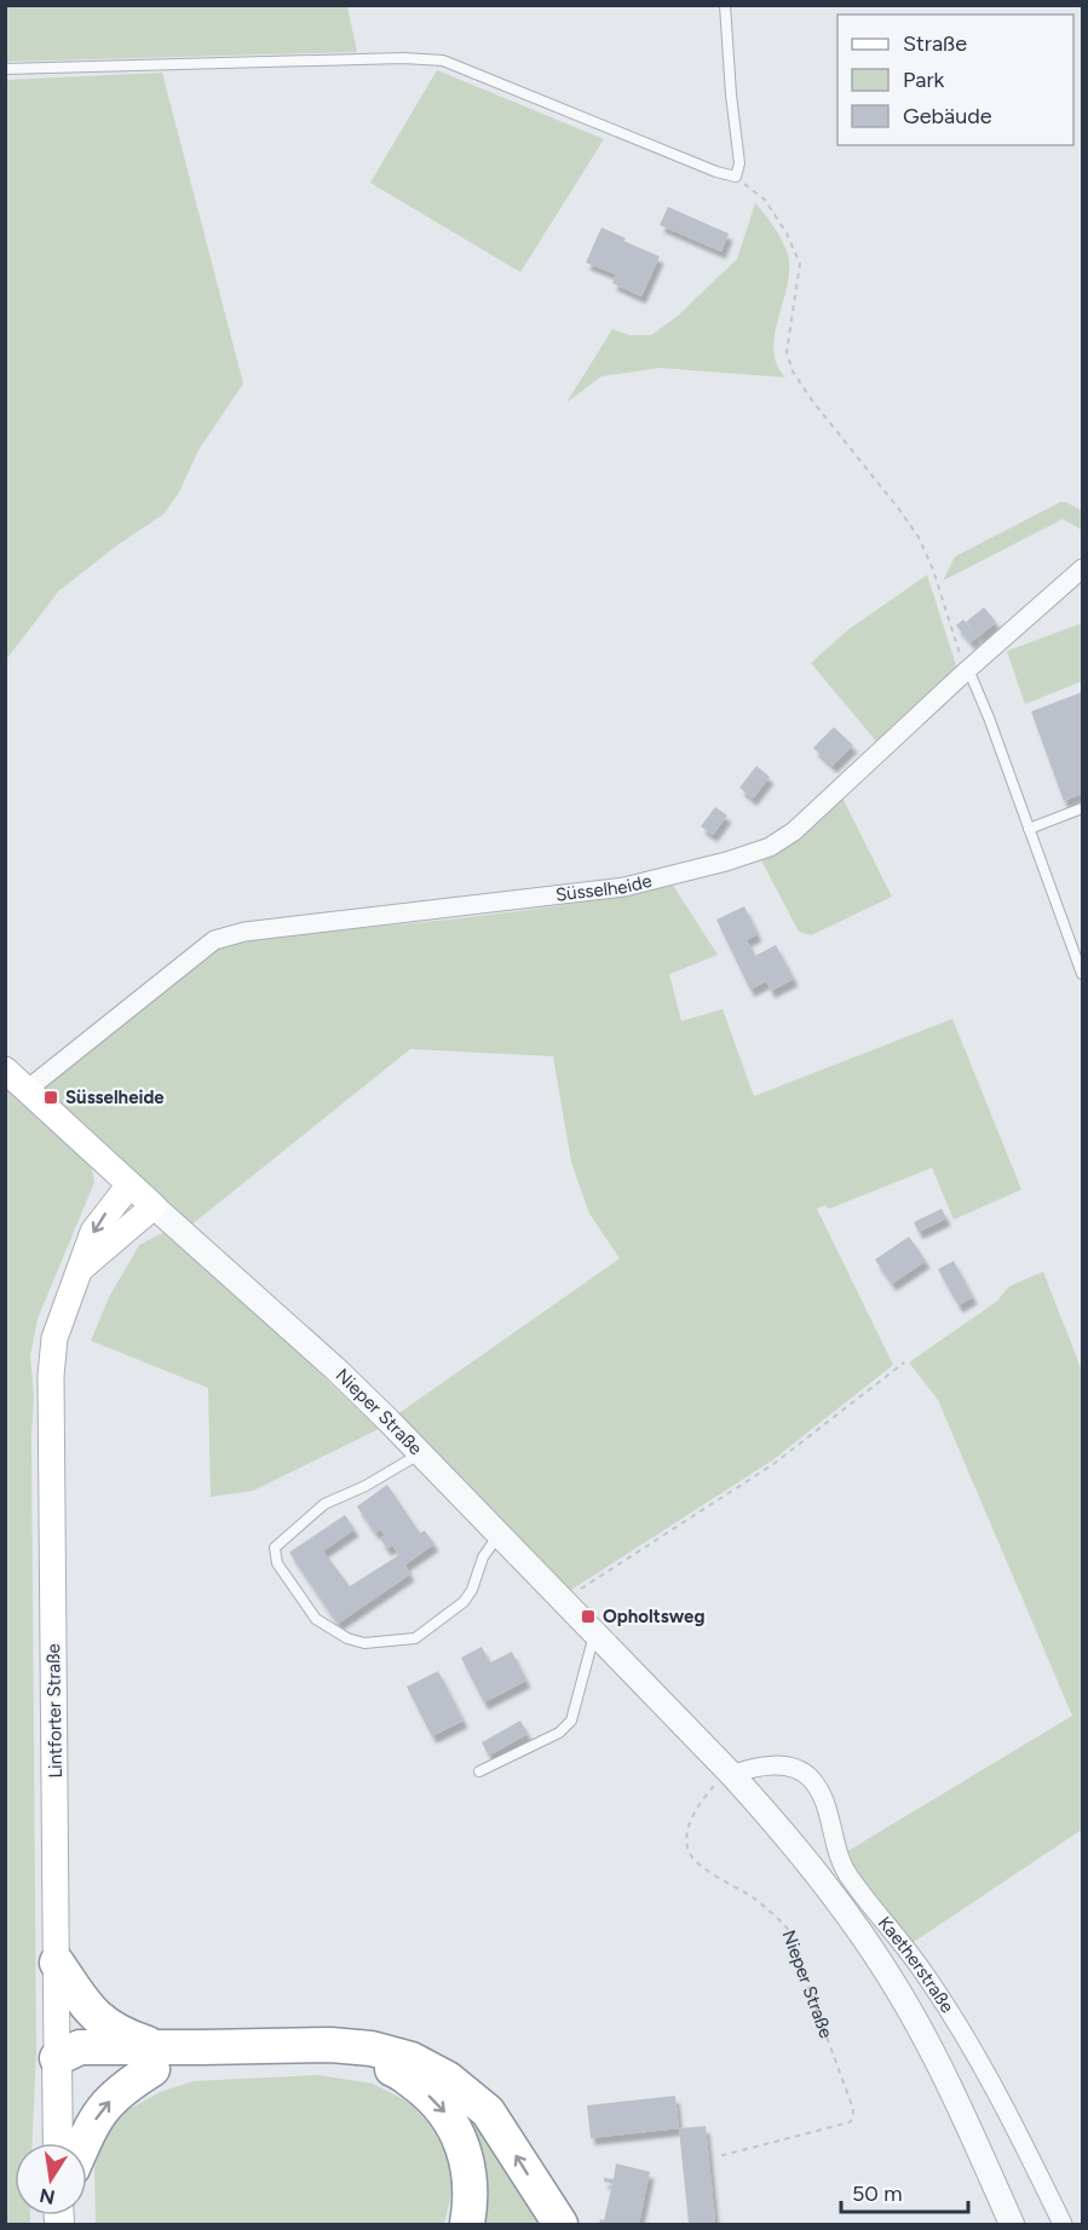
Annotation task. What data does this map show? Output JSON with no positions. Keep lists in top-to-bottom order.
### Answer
{
  "streets": {
    "main road": ["Nieper Straße", "Lintforter Straße"],
    "street": ["Süsselheide", "Kaetherstraße"]
  },
  "crossings": [
    ["Süsselheide", "Nieper Straße"],
    ["Nieper Straße", "Lintforter Straße"],
    ["Nieper Straße", "Kaetherstraße"]
  ],
  "places": {
    "transit": ["Süsselheide", "Opholtsweg"]
  },
  "legend": ["Straße", "Park", "Gebäude"],
  "scale_bar": "50 m",
  "north": "bottom"
}
